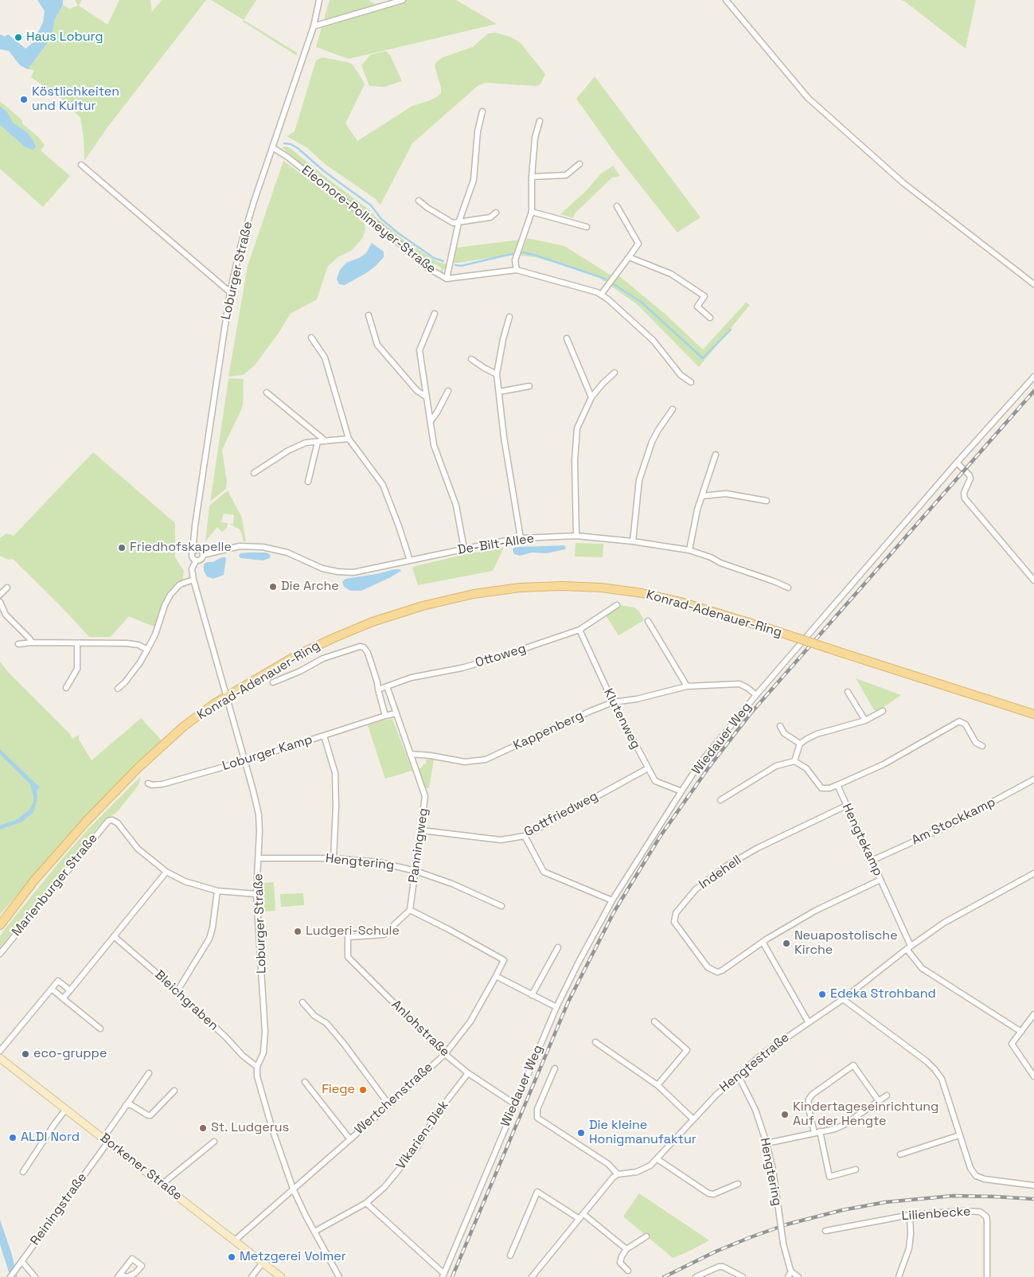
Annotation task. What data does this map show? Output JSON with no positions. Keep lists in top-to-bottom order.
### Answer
{
  "streets": {
    "main road": ["Konrad-Adenauer-Ring"],
    "street": [
      "Eleonore-Pollmeyer-Straße",
      "Loburger Straße",
      "De-Bilt-Allee",
      "Ottoweg",
      "Klutenweg",
      "Kappenberg",
      "Wiedauer Weg",
      "Loburger Kamp",
      "Gottfriedweg",
      "Am Stockkamp",
      "Hengtekamp",
      "Panningweg",
      "Hengtering",
      "Indehell",
      "Marienburger Straße",
      "Bleichgraben",
      "Anlohstraße",
      "Hengtestraße",
      "Wertchenstraße",
      "Vikarien-Diek",
      "Borkener Straße",
      "Reiningstraße",
      "Lilienbecke"
    ]
  },
  "crossings": [
    ["Eleonore-Pollmeyer-Straße", "Loburger Straße"],
    ["Loburger Straße", "De-Bilt-Allee"],
    ["Loburger Straße", "Konrad-Adenauer-Ring"],
    ["Loburger Straße", "Loburger Kamp"],
    ["Loburger Straße", "Hengtering"],
    ["Loburger Straße", "Bleichgraben"],
    ["Loburger Straße", "Wertchenstraße"],
    ["Loburger Straße", "Vikarien-Diek"],
    ["Ottoweg", "Klutenweg"],
    ["Ottoweg", "Panningweg"],
    ["Klutenweg", "Kappenberg"],
    ["Klutenweg", "Wiedauer Weg"],
    ["Klutenweg", "Gottfriedweg"],
    ["Kappenberg", "Wiedauer Weg"],
    ["Kappenberg", "Panningweg"],
    ["Wiedauer Weg", "Anlohstraße"],
    ["Gottfriedweg", "Panningweg"],
    ["Am Stockkamp", "Hengtekamp"],
    ["Hengtekamp", "Indehell"],
    ["Hengtekamp", "Hengtestraße"],
    ["Panningweg", "Hengtering"],
    ["Panningweg", "Anlohstraße"],
    ["Panningweg", "Wertchenstraße"],
    ["Hengtering", "Hengtestraße"],
    ["Anlohstraße", "Wertchenstraße"],
    ["Anlohstraße", "Vikarien-Diek"],
    ["Wertchenstraße", "Borkener Straße"],
    ["Borkener Straße", "Reiningstraße"]
  ],
  "places": [
    "Haus Loburg",
    "Köstlichkeiten und Kultur",
    "Friedhofskapelle",
    "Die Arche",
    "Ludgeri-Schule",
    "Neuapostolische Kirche",
    "Edeka Strohband",
    "eco-gruppe",
    "Fiege",
    "Kindertageseinrichtung Auf der Hengte",
    "St. Ludgerus",
    "Die kleine Honigmanufaktur",
    "ALDI Nord",
    "Metzgerei Volmer"
  ]
}
